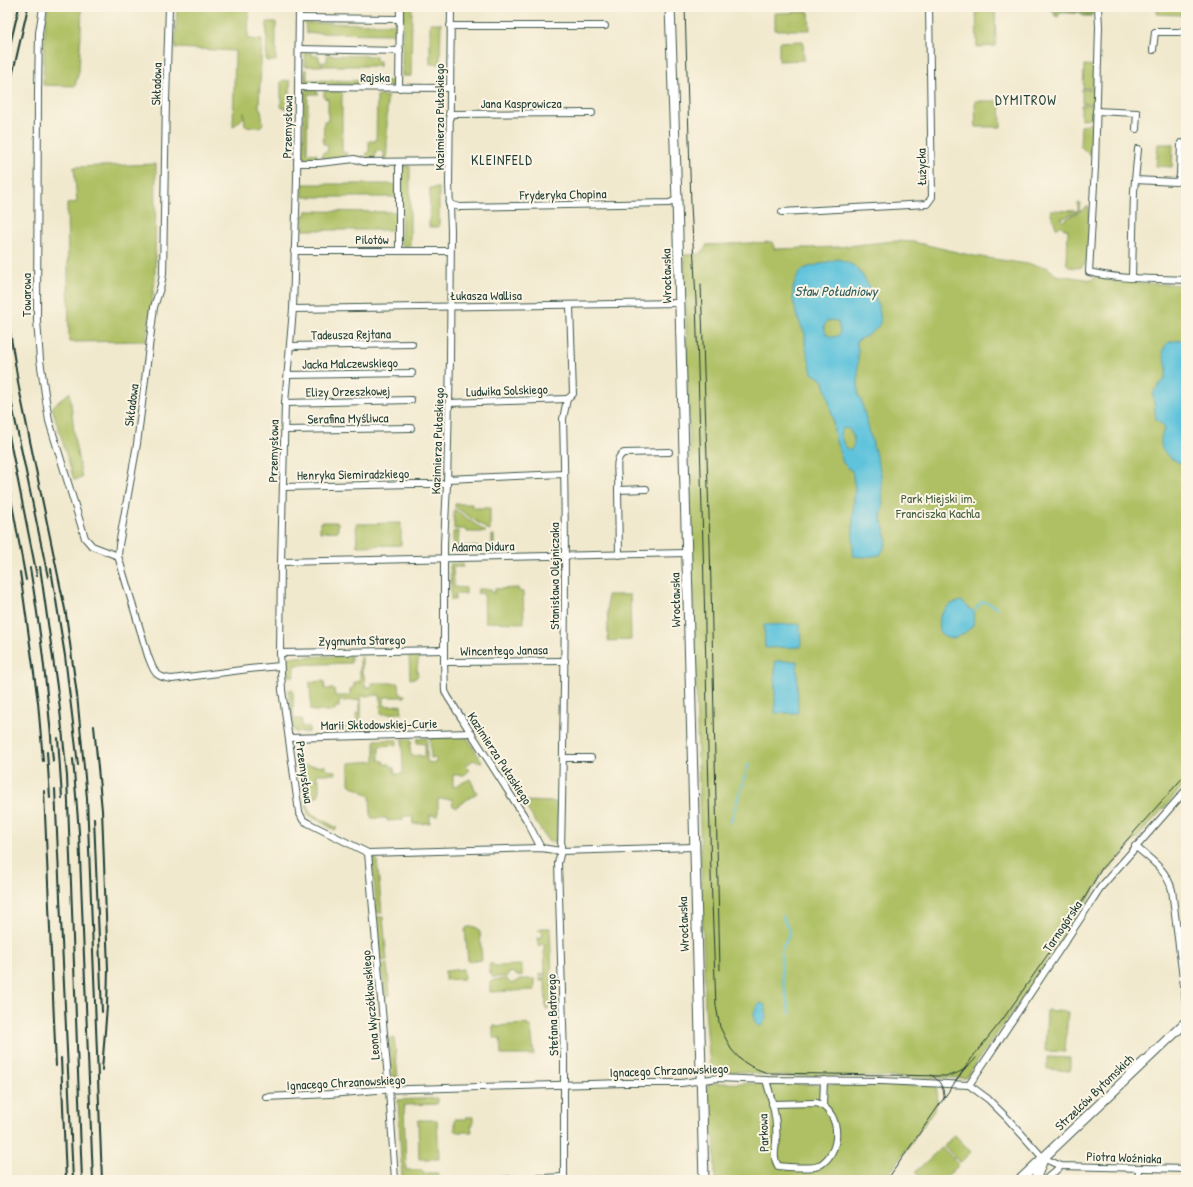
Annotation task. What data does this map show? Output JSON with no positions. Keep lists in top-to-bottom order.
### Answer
{
  "streets": {
    "main road": ["Wrocławska", "Strzelców Bytomskich"],
    "street": [
      "Rajska",
      "Składowa",
      "Jana Kasprowicza",
      "Kazimierza Pułaskiego",
      "Przemysłowa",
      "Łużycka",
      "Fryderyka Chopina",
      "Pilotów",
      "Towarowa",
      "Łukasza Wallisa",
      "Tadeusza Rejtana",
      "Jacka Malczewskiego",
      "Ludwika Solskiego",
      "Elizy Orzeszkowej",
      "Serafina Myśliwca",
      "Henryka Siemiradzkiego",
      "Adama Didura",
      "Stanisława Olejniczaka",
      "Zygmunta Starego",
      "Wincentego Janasa",
      "Marii Skłodowskiej-Curie",
      "Tarnogórska",
      "Leona Wyczółkowskiego",
      "Stefana Batorego",
      "Ignacego Chrzanowskiego",
      "Parkowa",
      "Piotra Woźniaka"
    ]
  },
  "crossings": [
    ["Rajska", "Kazimierza Pułaskiego"],
    ["Rajska", "Przemysłowa"],
    ["Składowa", "Przemysłowa"],
    ["Składowa", "Towarowa"],
    ["Jana Kasprowicza", "Kazimierza Pułaskiego"],
    ["Kazimierza Pułaskiego", "Fryderyka Chopina"],
    ["Kazimierza Pułaskiego", "Pilotów"],
    ["Kazimierza Pułaskiego", "Łukasza Wallisa"],
    ["Kazimierza Pułaskiego", "Ludwika Solskiego"],
    ["Kazimierza Pułaskiego", "Henryka Siemiradzkiego"],
    ["Kazimierza Pułaskiego", "Adama Didura"],
    ["Kazimierza Pułaskiego", "Zygmunta Starego"],
    ["Kazimierza Pułaskiego", "Wincentego Janasa"],
    ["Kazimierza Pułaskiego", "Marii Skłodowskiej-Curie"],
    ["Przemysłowa", "Pilotów"],
    ["Przemysłowa", "Łukasza Wallisa"],
    ["Przemysłowa", "Tadeusza Rejtana"],
    ["Przemysłowa", "Jacka Malczewskiego"],
    ["Przemysłowa", "Elizy Orzeszkowej"],
    ["Przemysłowa", "Serafina Myśliwca"],
    ["Przemysłowa", "Henryka Siemiradzkiego"],
    ["Przemysłowa", "Adama Didura"],
    ["Przemysłowa", "Zygmunta Starego"],
    ["Przemysłowa", "Marii Skłodowskiej-Curie"],
    ["Przemysłowa", "Leona Wyczółkowskiego"],
    ["Fryderyka Chopina", "Wrocławska"],
    ["Wrocławska", "Łukasza Wallisa"],
    ["Wrocławska", "Adama Didura"],
    ["Wrocławska", "Ignacego Chrzanowskiego"],
    ["Łukasza Wallisa", "Stanisława Olejniczaka"],
    ["Ludwika Solskiego", "Stanisława Olejniczaka"],
    ["Henryka Siemiradzkiego", "Stanisława Olejniczaka"],
    ["Adama Didura", "Stanisława Olejniczaka"],
    ["Stanisława Olejniczaka", "Wincentego Janasa"],
    ["Stanisława Olejniczaka", "Stefana Batorego"],
    ["Tarnogórska", "Ignacego Chrzanowskiego"],
    ["Leona Wyczółkowskiego", "Ignacego Chrzanowskiego"],
    ["Stefana Batorego", "Ignacego Chrzanowskiego"],
    ["Ignacego Chrzanowskiego", "Parkowa"],
    ["Strzelców Bytomskich", "Piotra Woźniaka"]
  ],
  "districts": ["DYMITROW", "KLEINFELD"],
  "water": ["Staw Południowy"],
  "parks": ["Park Miejski im. Franciszka Kachla"]
}
